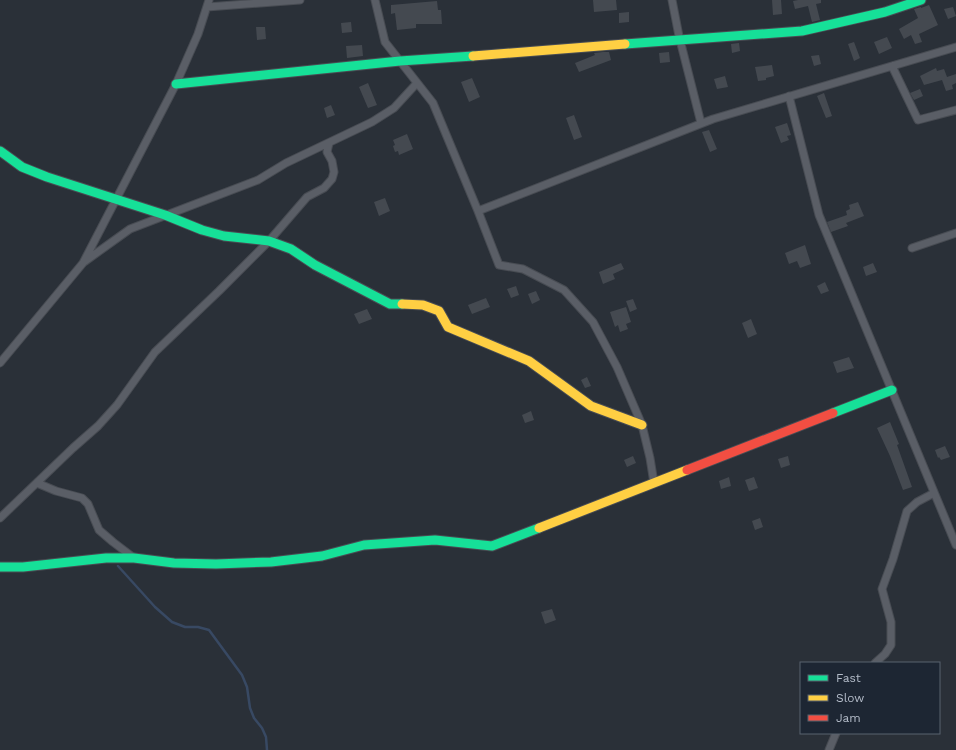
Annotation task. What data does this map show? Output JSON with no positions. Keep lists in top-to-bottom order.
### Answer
{
  "legend": ["Fast", "Slow", "Jam"]
}
